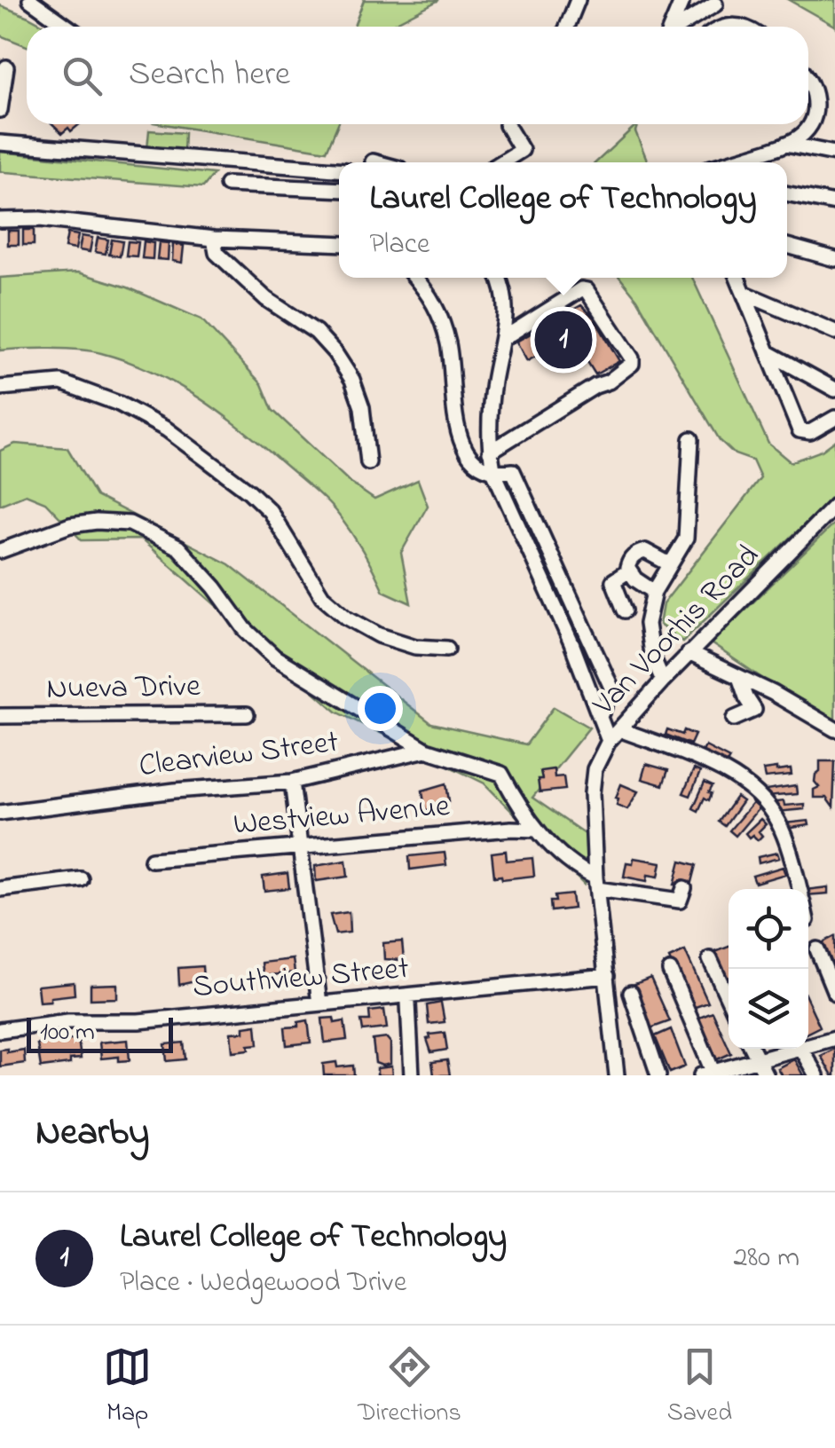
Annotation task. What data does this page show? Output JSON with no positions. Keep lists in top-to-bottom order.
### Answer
{
  "streets": {
    "street": [
      "Van Voorhis Road",
      "Nueva Drive",
      "Clearview Street",
      "Westview Avenue",
      "Southview Street"
    ]
  },
  "crossings": [
    ["Van Voorhis Road", "Southview Street"]
  ],
  "scale_bar": "100 m",
  "page": {
    "search": "Search here",
    "popup": ["Laurel College of Technology", "Place"],
    "pins": "1",
    "scale": "100 m",
    "heading": "Nearby",
    "list": [
      {
        "mark": "1",
        "name": "Laurel College of Technology",
        "note": "Place · Wedgewood Drive",
        "value": "280 m"
      }
    ],
    "nav": ["Map", "Directions", "Saved"]
  }
}
